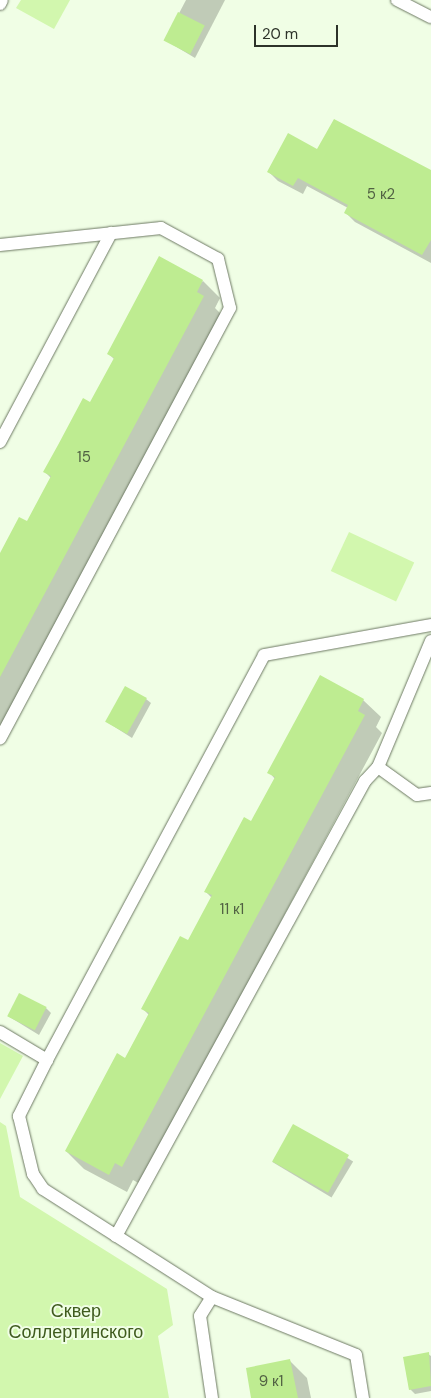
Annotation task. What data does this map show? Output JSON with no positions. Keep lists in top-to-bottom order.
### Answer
{
  "parks": ["Сквер Соллертинского"],
  "house_numbers": [
    "5 к2",
    "15",
    "11 к1",
    "9 к1"
  ],
  "scale_bar": "20 m"
}
